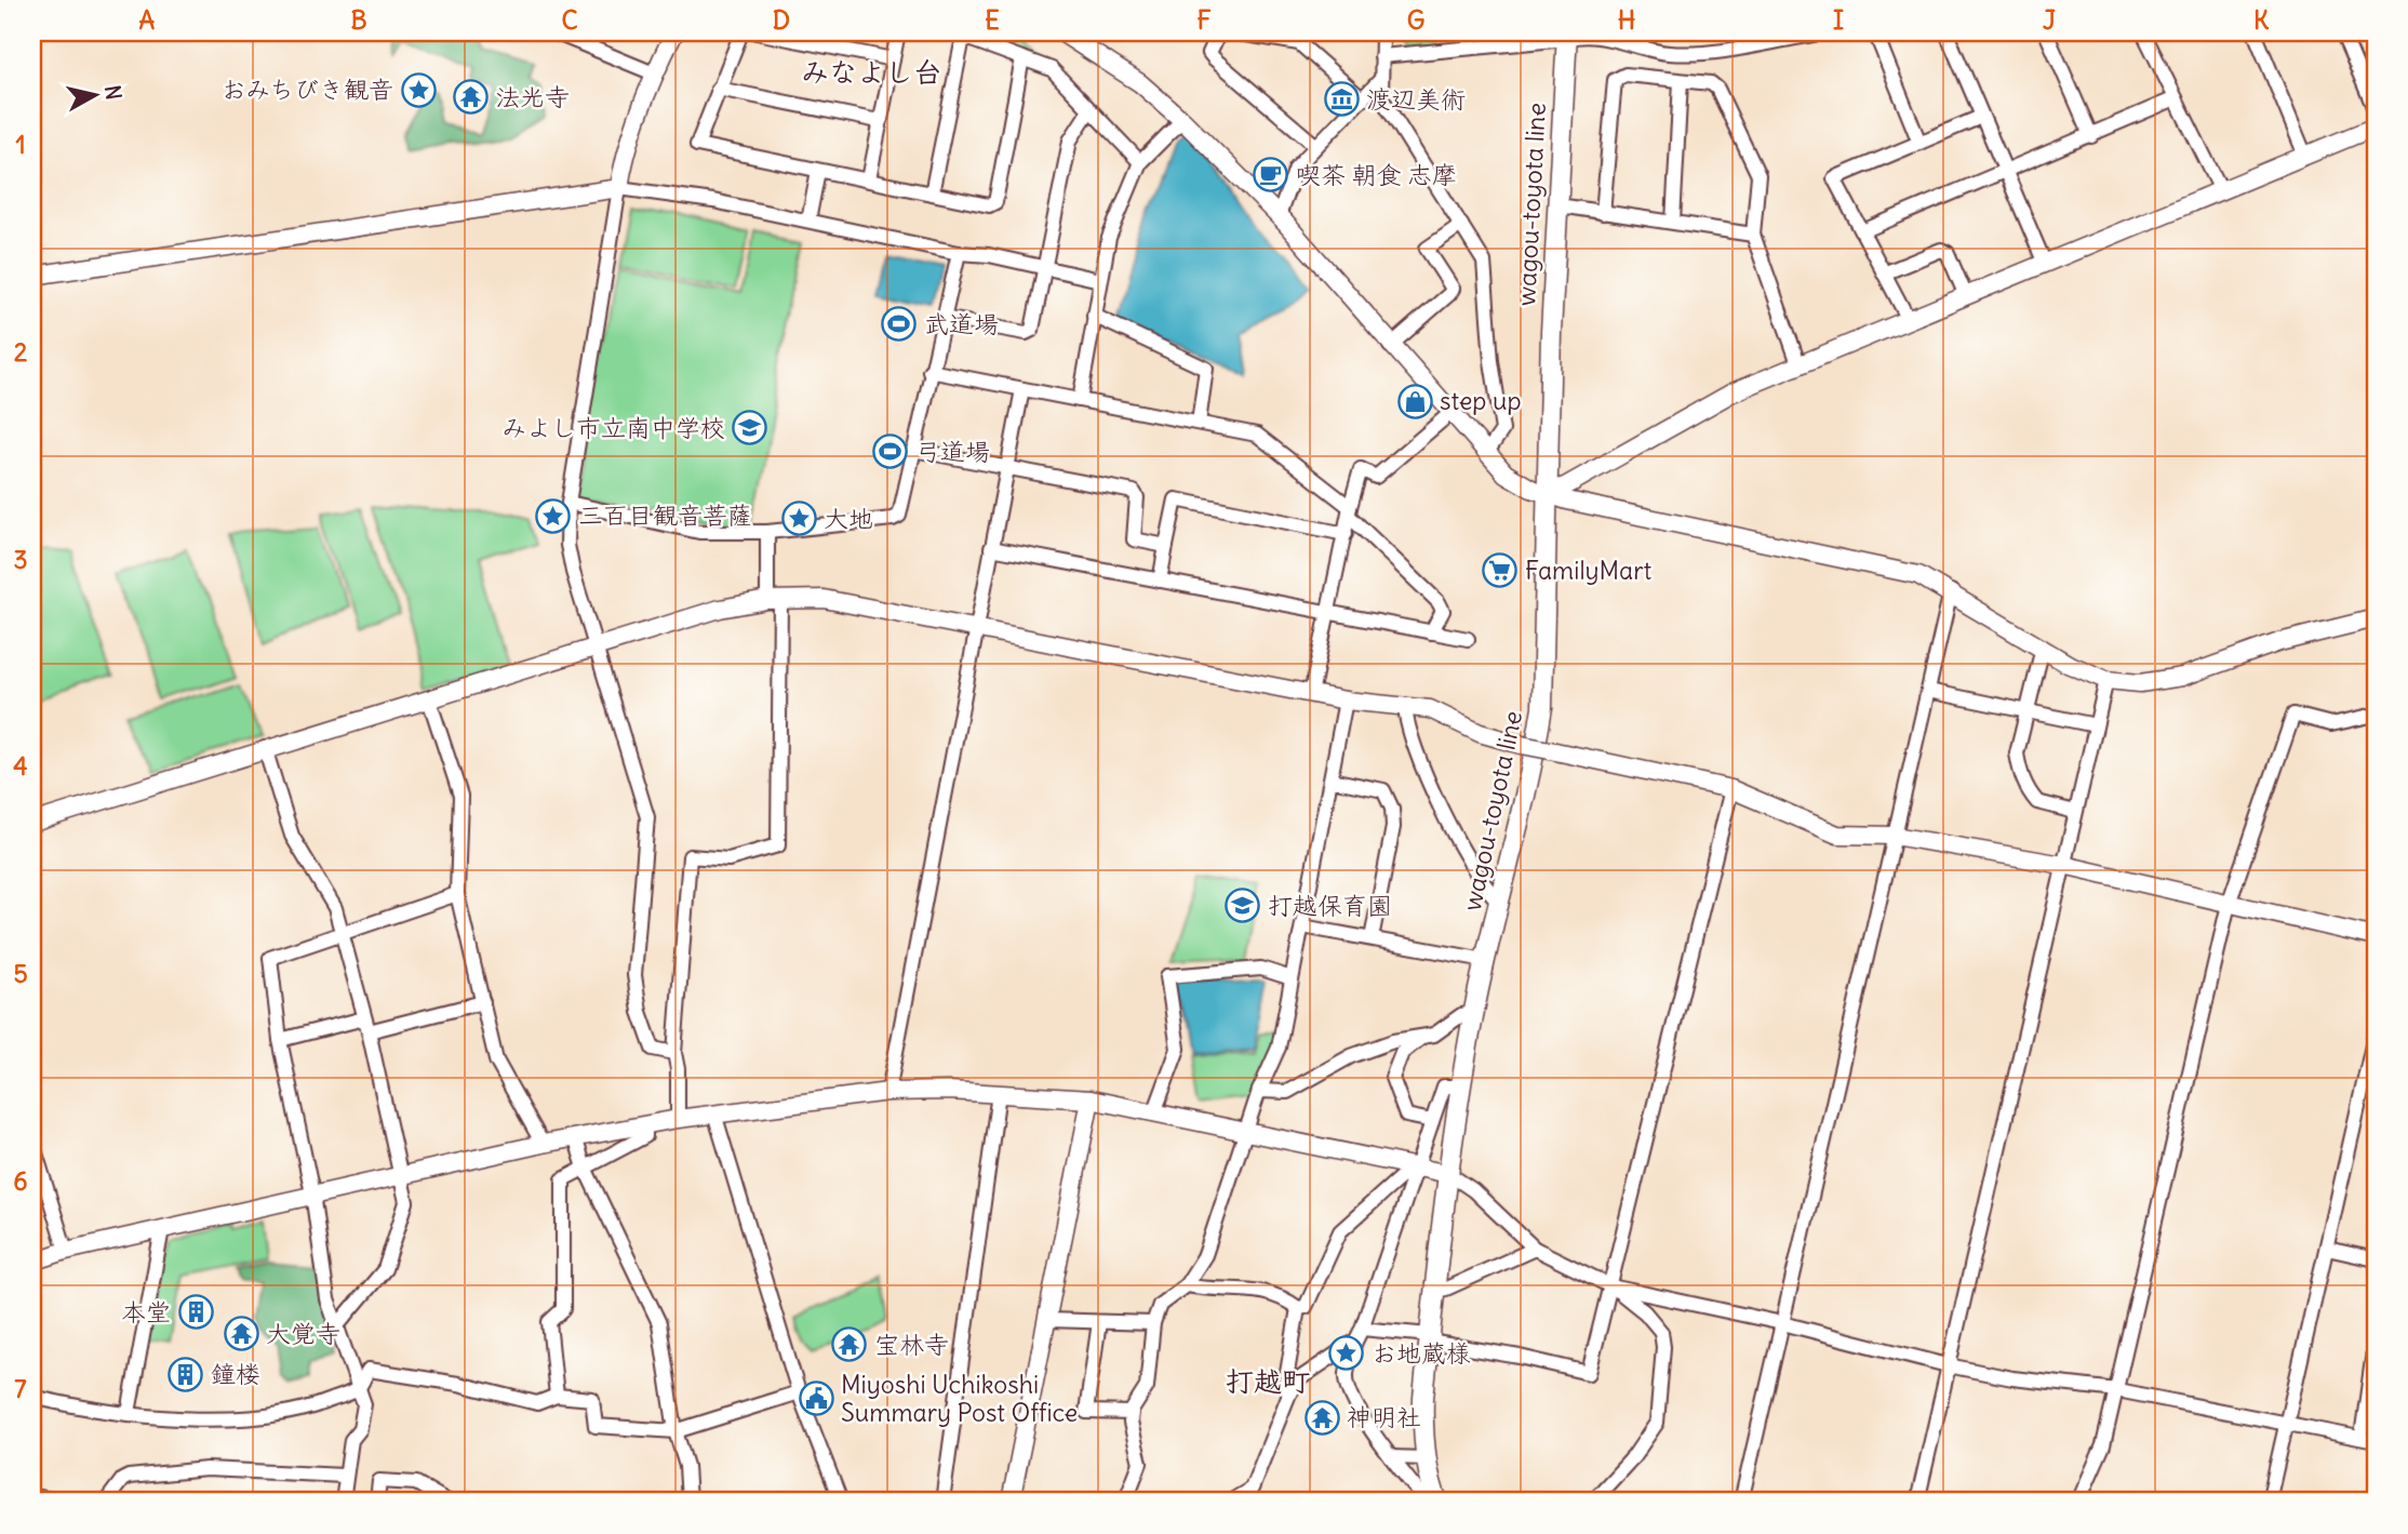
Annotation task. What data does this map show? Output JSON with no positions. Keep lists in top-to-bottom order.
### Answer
{
  "streets": {
    "main road": ["wagou-toyota line"]
  },
  "districts": ["みなよし台", "打越町"],
  "places": {
    "place": [
      "おみちびき観音",
      "三百目観音菩薩",
      "大地",
      "お地蔵様"
    ],
    "temple": [
      "法光寺",
      "大覚寺",
      "宝林寺",
      "神明社"
    ],
    "museum": ["渡辺美術"],
    "cafe": ["喫茶 朝食 志摩"],
    "sports": ["武道場", "弓道場"],
    "shop": ["step up"],
    "school or university": ["みよし市立南中学校", "打越保育園"],
    "supermarket": ["FamilyMart"],
    "building": ["本堂", "鐘楼"],
    "public building": ["Miyoshi Uchikoshi Summary Post Office"]
  },
  "north": "right",
  "grid": {
    "columns": [
      "A",
      "B",
      "C",
      "D",
      "E",
      "F",
      "G",
      "H",
      "I",
      "J",
      "K"
    ],
    "rows": [
      "1",
      "2",
      "3",
      "4",
      "5",
      "6",
      "7"
    ]
  }
}
